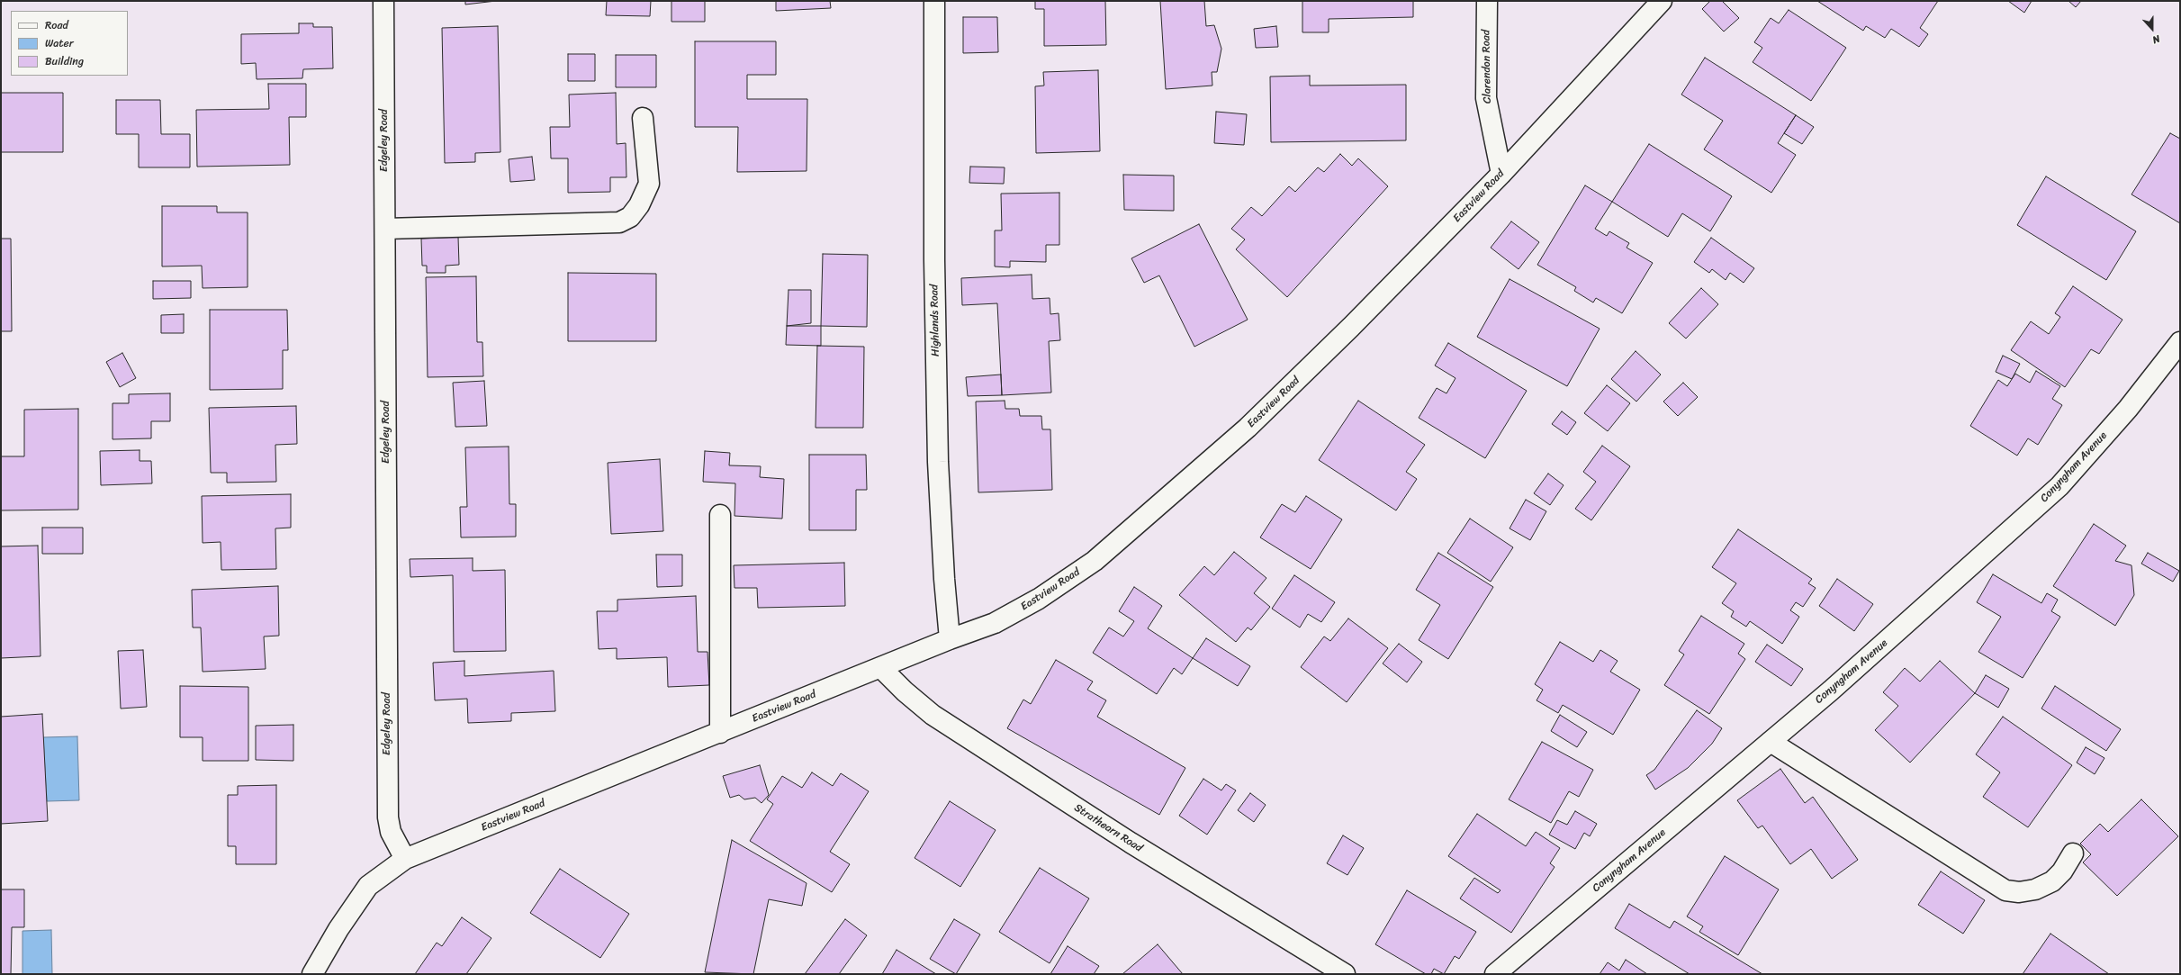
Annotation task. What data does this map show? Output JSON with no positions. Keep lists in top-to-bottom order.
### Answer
{
  "streets": {
    "street": [
      "Clarendon Road",
      "Edgeley Road",
      "Eastview Road",
      "Highlands Road",
      "Conyngham Avenue",
      "Strathearn Road"
    ]
  },
  "crossings": [
    ["Clarendon Road", "Eastview Road"],
    ["Edgeley Road", "Eastview Road"],
    ["Eastview Road", "Highlands Road"],
    ["Eastview Road", "Strathearn Road"]
  ],
  "legend": ["Road", "Water", "Building"],
  "north": "bottom"
}
